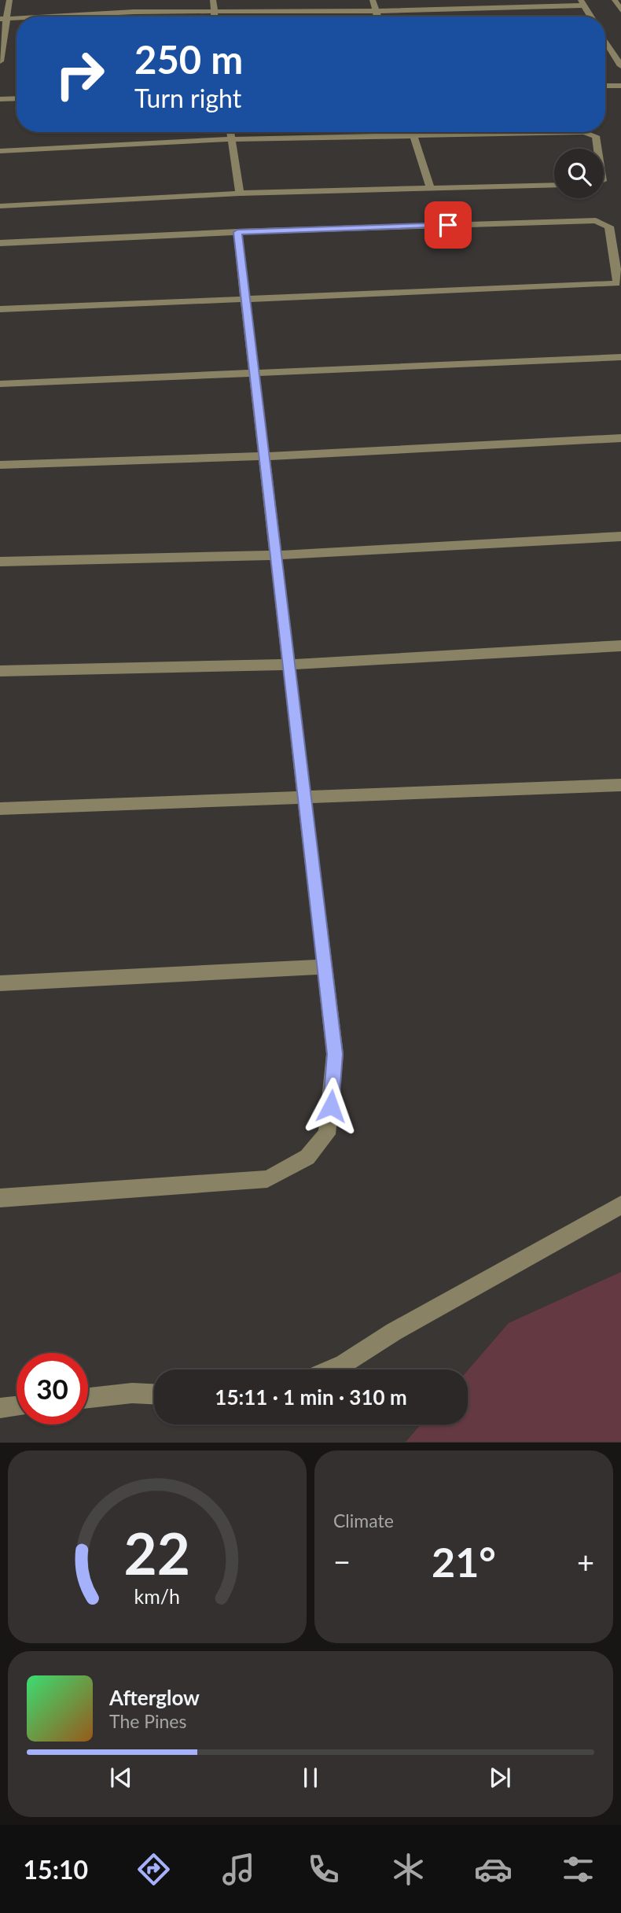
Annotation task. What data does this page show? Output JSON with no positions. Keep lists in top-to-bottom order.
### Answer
{
  "page": {
    "turn": ["250 m", "Turn right"],
    "limit": "30",
    "trip": "15:11 · 1 min · 310 m",
    "tile": "Climate",
    "heat": ["−", "21°", "+"],
    "song": ["Afterglow", "The Pines"],
    "tabs": "15:10",
    "gauge": ["22", "km/h"]
  }
}
